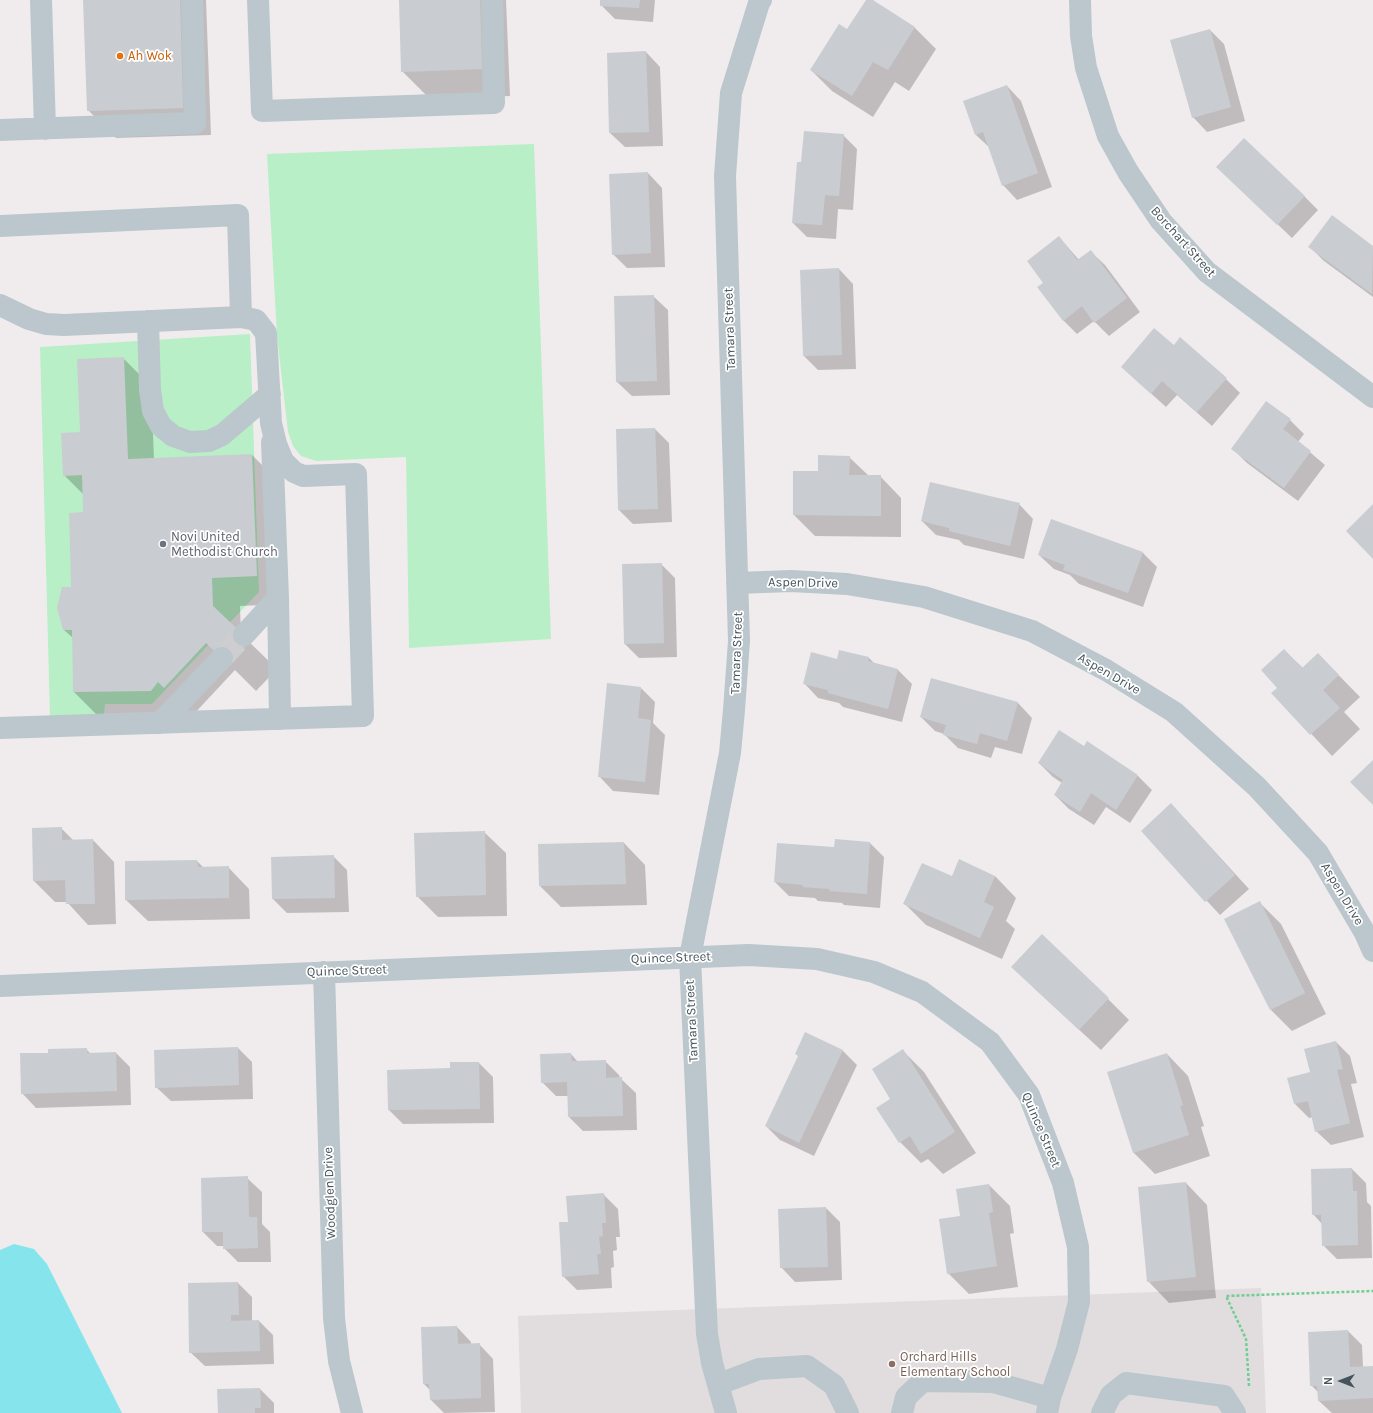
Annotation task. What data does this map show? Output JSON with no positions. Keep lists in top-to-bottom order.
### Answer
{
  "streets": {
    "street": [
      "Borchart Street",
      "Tamara Street",
      "Aspen Drive",
      "Quince Street",
      "Woodglen Drive"
    ]
  },
  "crossings": [
    ["Tamara Street", "Aspen Drive"],
    ["Tamara Street", "Quince Street"],
    ["Quince Street", "Woodglen Drive"]
  ],
  "places": ["Ah Wok", "Novi United Methodist Church", "Orchard Hills Elementary School"],
  "north": "left"
}
